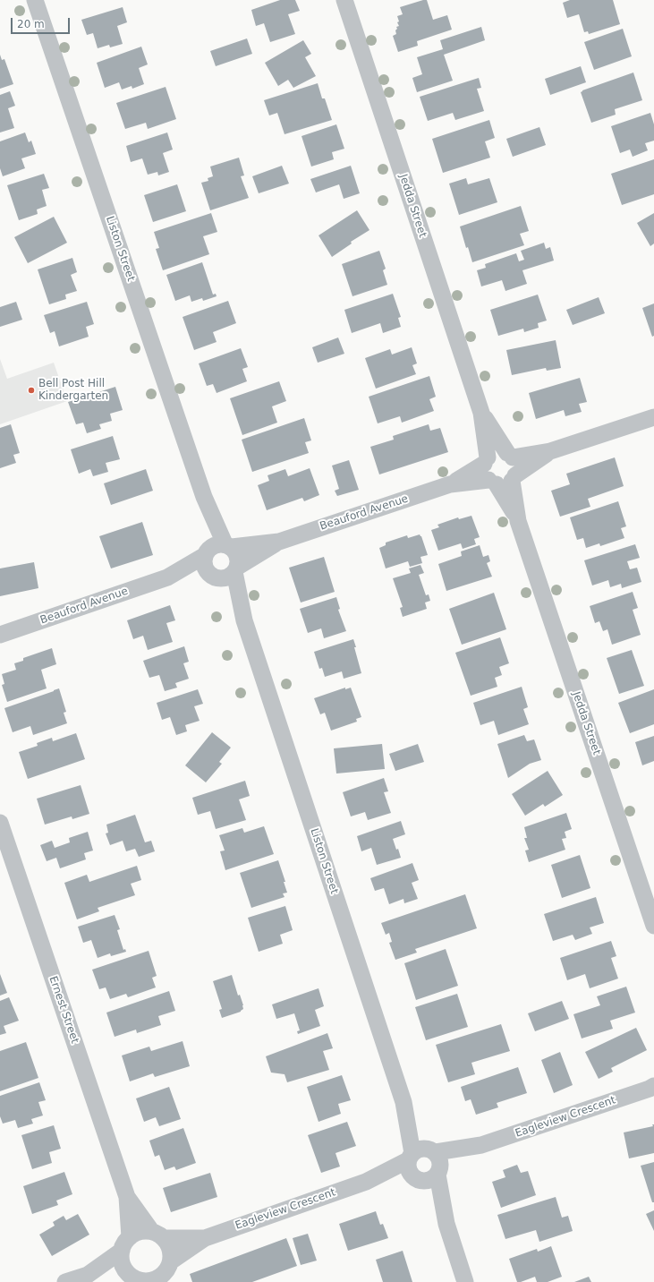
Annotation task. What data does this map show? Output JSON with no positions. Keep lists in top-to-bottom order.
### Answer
{
  "streets": {
    "street": [
      "Jedda Street",
      "Liston Street",
      "Beauford Avenue",
      "Ernest Street",
      "Eagleview Crescent"
    ]
  },
  "crossings": [
    ["Jedda Street", "Beauford Avenue"],
    ["Liston Street", "Beauford Avenue"],
    ["Liston Street", "Eagleview Crescent"],
    ["Ernest Street", "Eagleview Crescent"]
  ],
  "places": ["Bell Post Hill Kindergarten"],
  "scale_bar": "20 m"
}
